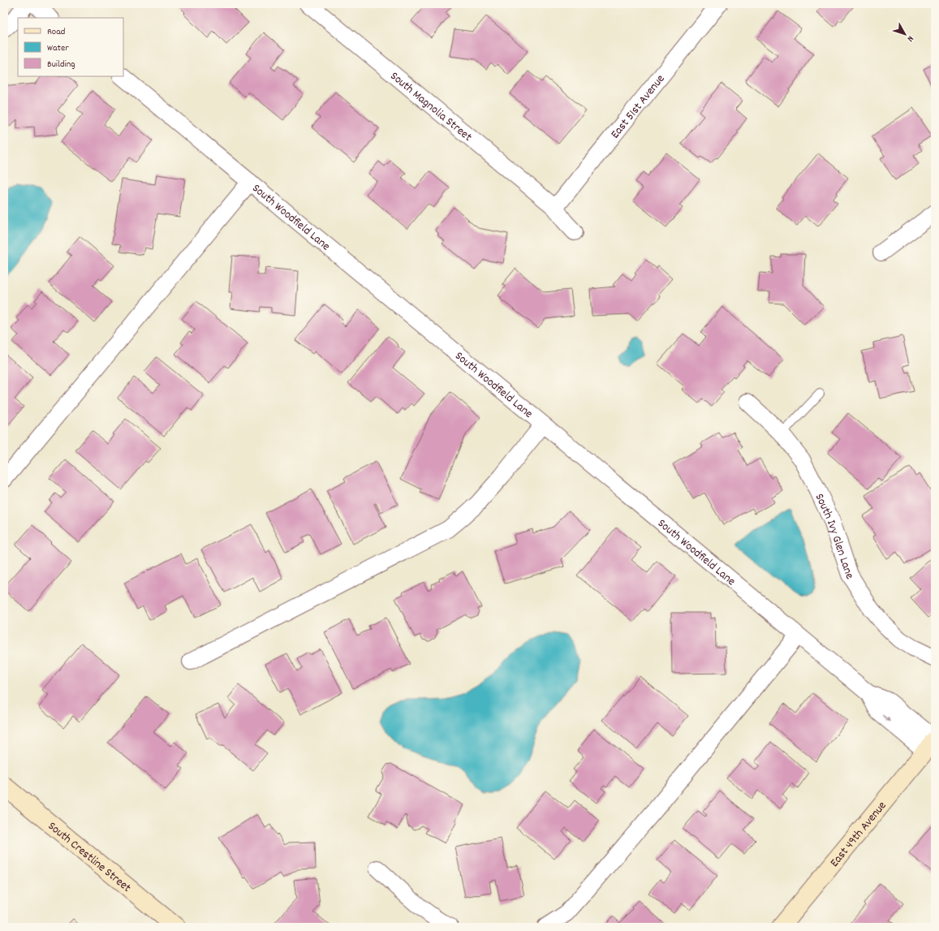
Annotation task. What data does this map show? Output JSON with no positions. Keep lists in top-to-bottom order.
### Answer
{
  "streets": {
    "street": [
      "South Magnolia Street",
      "East 51st Avenue",
      "South Woodfield Lane",
      "South Ivy Glen Lane",
      "East 49th Avenue",
      "South Crestline Street"
    ]
  },
  "crossings": [
    ["South Magnolia Street", "East 51st Avenue"],
    ["South Woodfield Lane", "East 49th Avenue"]
  ],
  "legend": ["Road", "Water", "Building"],
  "north": "bottom right"
}
